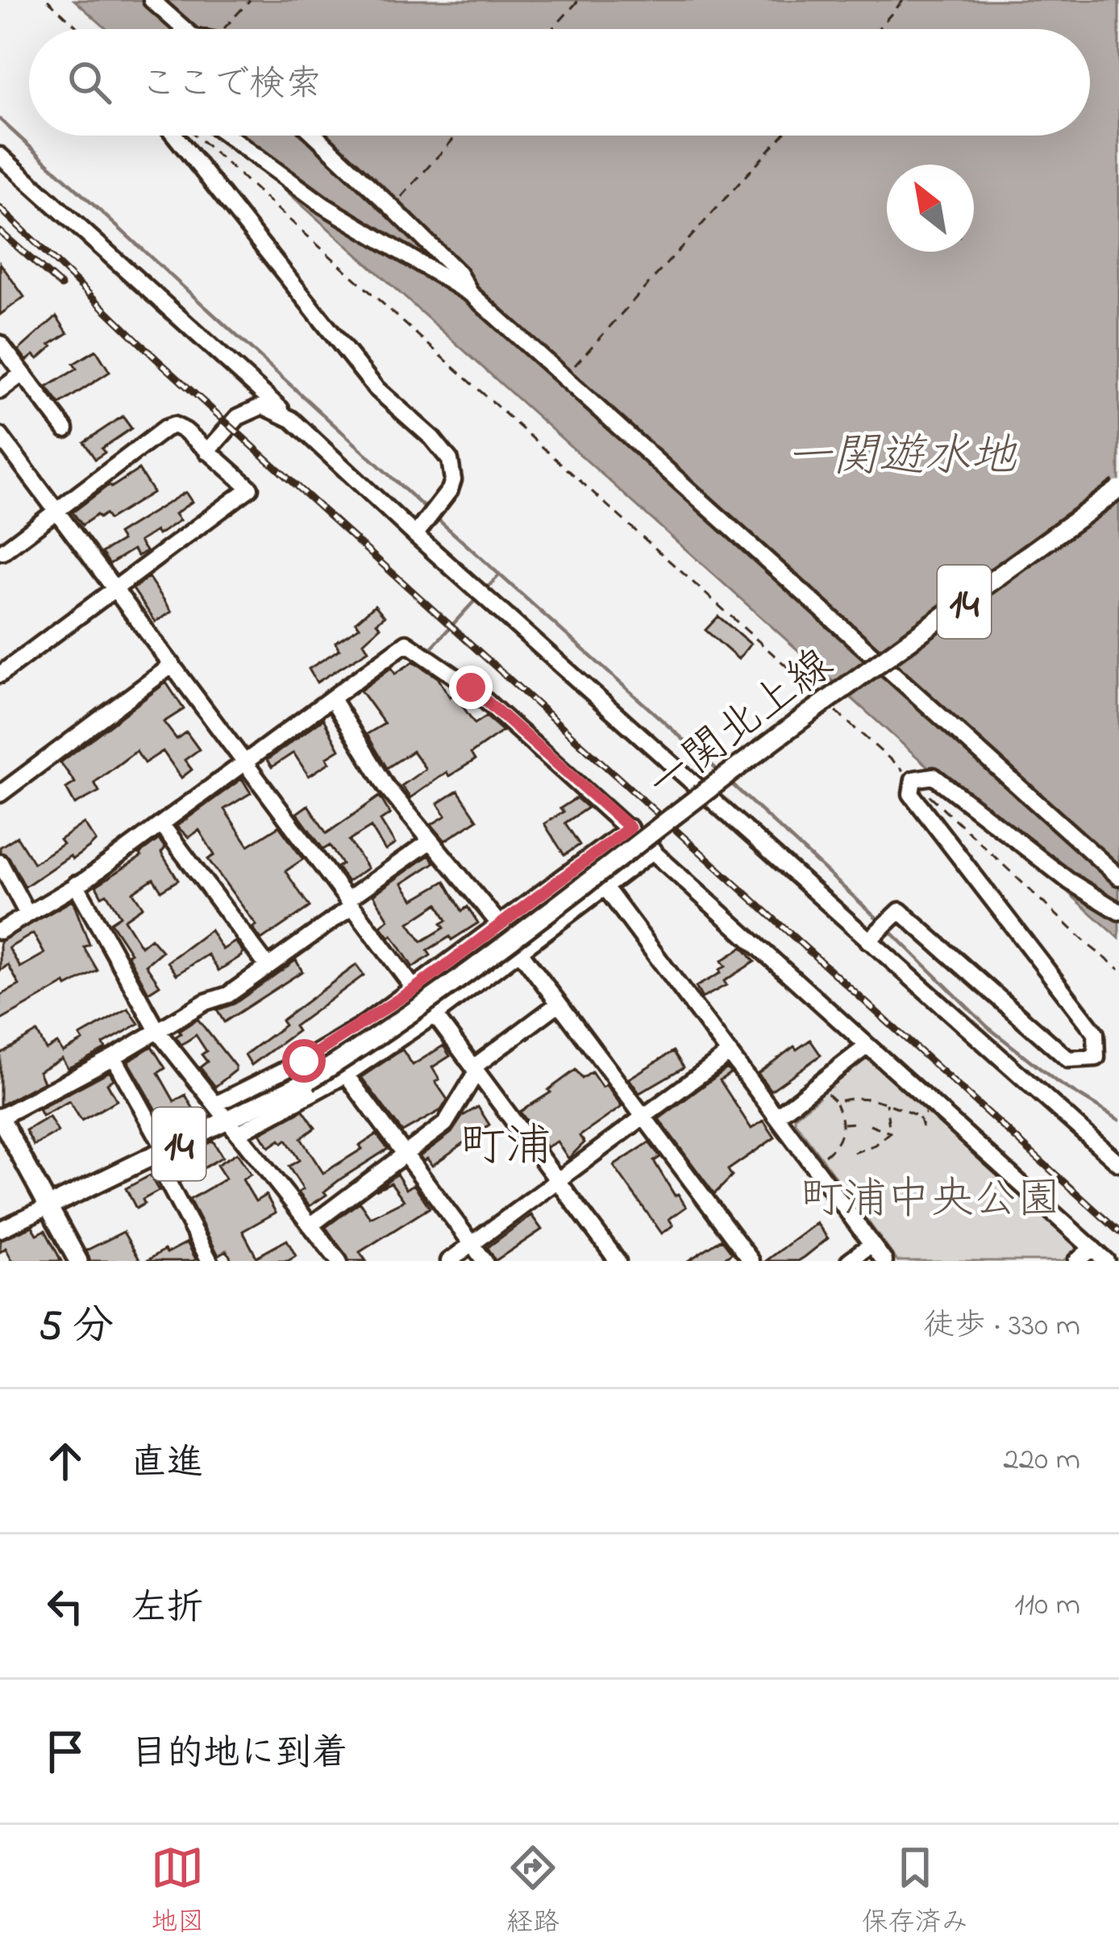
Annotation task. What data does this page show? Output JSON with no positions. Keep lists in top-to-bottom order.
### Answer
{
  "streets": {
    "main road": ["14", "一関北上線"]
  },
  "districts": ["町浦"],
  "water": ["一関遊水地"],
  "parks": ["町浦中央公園"],
  "north": "top left",
  "page": {
    "search": "ここで検索",
    "heading": ["5 分", "徒歩 · 330 m"],
    "list": [
      ["直進", "220 m"],
      ["左折", "110 m"],
      "目的地に到着"
    ],
    "nav": ["地図", "経路", "保存済み"]
  }
}
